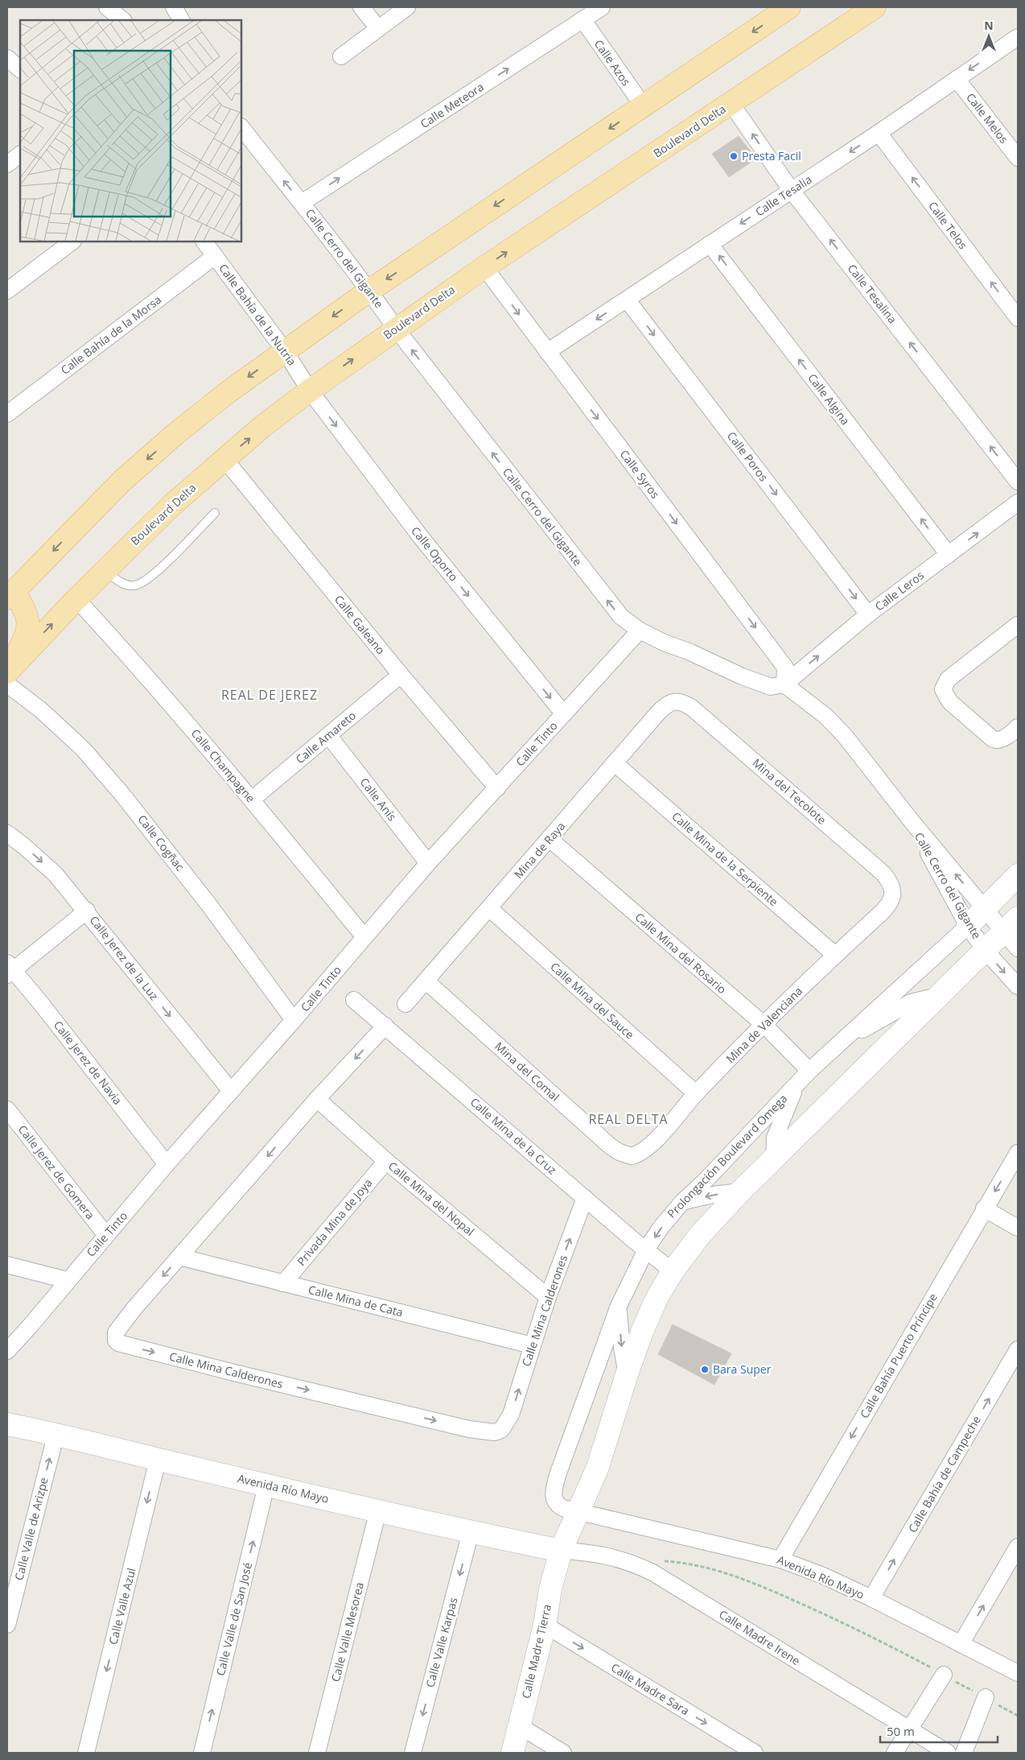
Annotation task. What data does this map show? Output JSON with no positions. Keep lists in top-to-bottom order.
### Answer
{
  "streets": {
    "main road": ["Boulevard Delta"],
    "street": [
      "Calle Azos",
      "Calle Meteora",
      "Calle Melos",
      "Calle Tesalia",
      "Calle Telos",
      "Calle Cerro del Gigante",
      "Calle Tesalina",
      "Calle Bahía de la Nutria",
      "Calle Bahía de la Morsa",
      "Calle Algina",
      "Calle Poros",
      "Calle Syros",
      "Calle Oporto",
      "Calle Leros",
      "Calle Galeano",
      "Calle Amareto",
      "Calle Tinto",
      "Calle Champagne",
      "Mina del Tecolote",
      "Calle Anís",
      "Calle Cogñac",
      "Mina de Raya",
      "Calle Mina de la Serpiente",
      "Calle Mina del Rosario",
      "Calle Jerez de la Luz",
      "Calle Mina del Sauce",
      "Mina de Valenciana",
      "Calle Jerez de Navia",
      "Mina del Comal",
      "Calle Mina de la Cruz",
      "Prolongación Boulevard Omega",
      "Calle Jerez de Gomera",
      "Calle Mina del Nopal",
      "Privada Mina de Joya",
      "Calle Mina de Cata",
      "Calle Mina Calderones",
      "Calle Bahía Puerto Príncipe",
      "Calle Bahía de Campeche",
      "Avenida Río Mayo",
      "Calle Valle de Arizpe",
      "Calle Valle Azul",
      "Calle Valle de San José",
      "Calle Valle Mesorea",
      "Calle Madre Irene",
      "Calle Valle Karpas",
      "Calle Madre Tierra",
      "Calle Madre Sara"
    ]
  },
  "crossings": [
    ["Calle Azos", "Calle Meteora"],
    ["Calle Meteora", "Calle Cerro del Gigante"],
    ["Calle Melos", "Calle Tesalia"],
    ["Boulevard Delta", "Calle Cerro del Gigante"],
    ["Boulevard Delta", "Calle Tesalina"],
    ["Boulevard Delta", "Calle Bahía de la Nutria"],
    ["Boulevard Delta", "Calle Syros"],
    ["Boulevard Delta", "Calle Oporto"],
    ["Boulevard Delta", "Calle Galeano"],
    ["Boulevard Delta", "Calle Champagne"],
    ["Boulevard Delta", "Calle Cogñac"],
    ["Calle Tesalia", "Calle Telos"],
    ["Calle Tesalia", "Calle Tesalina"],
    ["Calle Tesalia", "Calle Algina"],
    ["Calle Tesalia", "Calle Poros"],
    ["Calle Tesalia", "Calle Syros"],
    ["Calle Cerro del Gigante", "Calle Syros"],
    ["Calle Cerro del Gigante", "Calle Leros"],
    ["Calle Cerro del Gigante", "Calle Tinto"],
    ["Calle Cerro del Gigante", "Prolongación Boulevard Omega"],
    ["Calle Bahía de la Nutria", "Calle Bahía de la Morsa"],
    ["Calle Bahía de la Nutria", "Calle Oporto"],
    ["Calle Algina", "Calle Leros"],
    ["Calle Poros", "Calle Leros"],
    ["Calle Syros", "Calle Leros"],
    ["Calle Oporto", "Calle Tinto"],
    ["Calle Galeano", "Calle Amareto"],
    ["Calle Galeano", "Calle Tinto"],
    ["Calle Amareto", "Calle Champagne"],
    ["Calle Amareto", "Calle Anís"],
    ["Calle Tinto", "Calle Champagne"],
    ["Calle Tinto", "Calle Anís"],
    ["Calle Tinto", "Calle Cogñac"],
    ["Calle Tinto", "Calle Jerez de la Luz"],
    ["Calle Tinto", "Calle Jerez de Navia"],
    ["Calle Tinto", "Calle Jerez de Gomera"],
    ["Mina del Tecolote", "Mina de Raya"],
    ["Mina del Tecolote", "Mina de Valenciana"],
    ["Mina de Raya", "Calle Mina de la Serpiente"],
    ["Mina de Raya", "Calle Mina del Rosario"],
    ["Mina de Raya", "Calle Mina del Sauce"],
    ["Mina de Raya", "Mina del Comal"],
    ["Calle Mina de la Serpiente", "Mina de Valenciana"],
    ["Calle Mina del Rosario", "Mina de Valenciana"],
    ["Calle Mina del Rosario", "Prolongación Boulevard Omega"],
    ["Calle Mina del Sauce", "Mina de Valenciana"],
    ["Mina de Valenciana", "Mina del Comal"],
    ["Calle Mina de la Cruz", "Prolongación Boulevard Omega"],
    ["Calle Mina de la Cruz", "Calle Mina Calderones"],
    ["Prolongación Boulevard Omega", "Avenida Río Mayo"],
    ["Calle Mina del Nopal", "Privada Mina de Joya"],
    ["Calle Mina del Nopal", "Calle Mina Calderones"],
    ["Privada Mina de Joya", "Calle Mina de Cata"],
    ["Calle Mina de Cata", "Calle Mina Calderones"],
    ["Calle Bahía Puerto Príncipe", "Avenida Río Mayo"],
    ["Calle Bahía de Campeche", "Avenida Río Mayo"],
    ["Avenida Río Mayo", "Calle Valle de Arizpe"],
    ["Avenida Río Mayo", "Calle Valle Azul"],
    ["Avenida Río Mayo", "Calle Valle de San José"],
    ["Avenida Río Mayo", "Calle Valle Mesorea"],
    ["Avenida Río Mayo", "Calle Madre Irene"],
    ["Avenida Río Mayo", "Calle Valle Karpas"],
    ["Avenida Río Mayo", "Calle Madre Tierra"],
    ["Calle Madre Irene", "Calle Madre Tierra"],
    ["Calle Madre Tierra", "Calle Madre Sara"]
  ],
  "one_way": [
    "Calle Meteora",
    "Calle Tesalia",
    "Calle Telos",
    "Calle Cerro del Gigante",
    "Calle Tesalina",
    "Calle Algina",
    "Calle Poros",
    "Calle Syros",
    "Calle Oporto",
    "Calle Leros",
    "Calle Jerez de la Luz",
    "Calle Bahía Puerto Príncipe",
    "Calle Valle de Arizpe",
    "Calle Valle Azul",
    "Calle Valle de San José",
    "Calle Valle Karpas",
    "Calle Madre Sara"
  ],
  "districts": ["REAL DE JEREZ", "REAL DELTA"],
  "places": ["Presta Facil", "Bara Super"],
  "scale_bar": "50 m",
  "north": "top"
}
